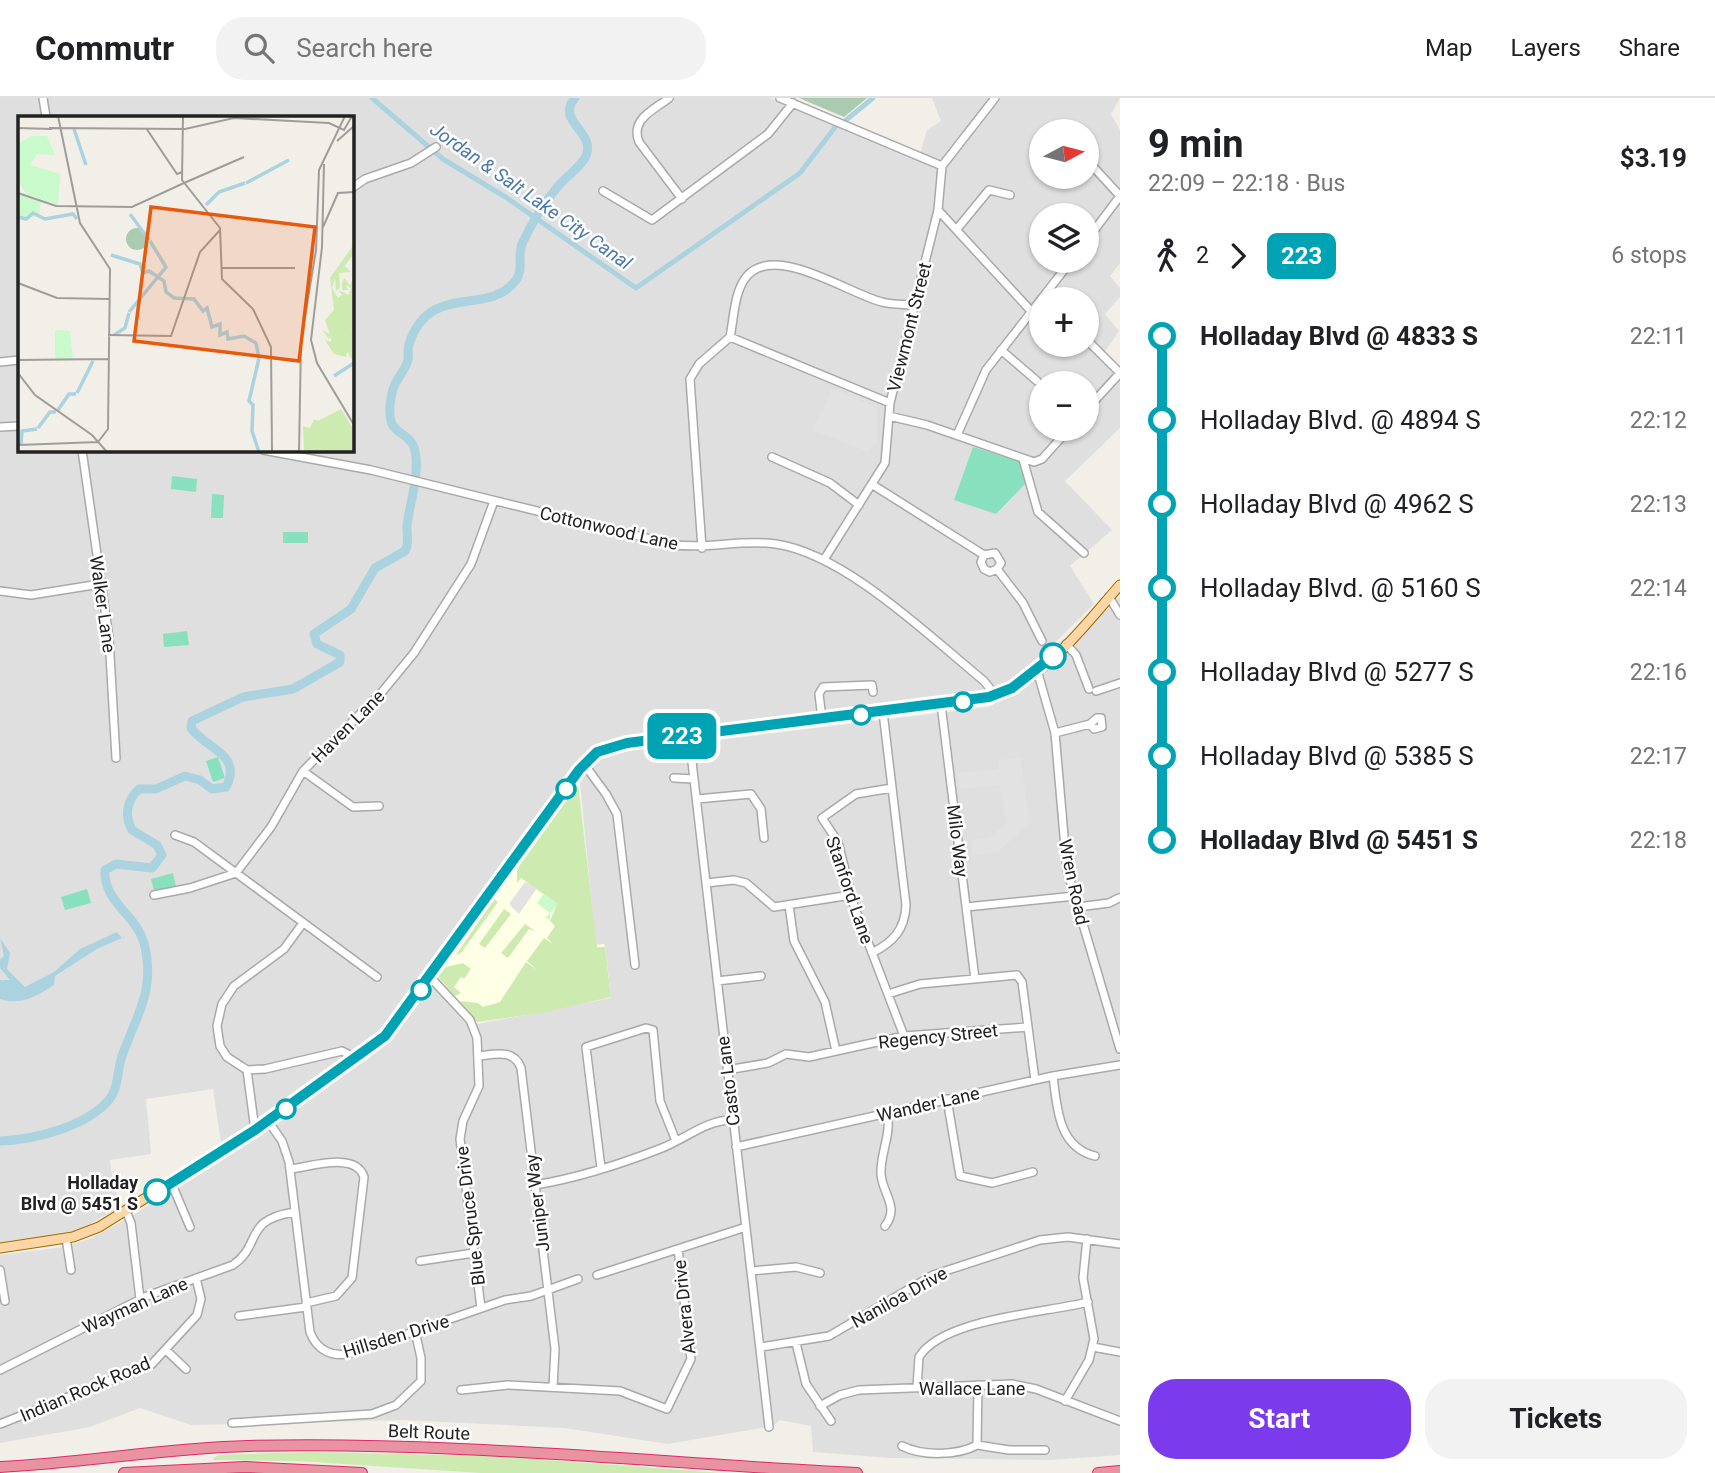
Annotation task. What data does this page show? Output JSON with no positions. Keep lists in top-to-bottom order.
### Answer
{
  "streets": {
    "highway": ["Belt Route"],
    "street": [
      "Viewmont Street",
      "Cottonwood Lane",
      "Walker Lane",
      "Haven Lane",
      "Milo Way",
      "Wren Road",
      "Stanford Lane",
      "Regency Street",
      "Casto Lane",
      "Wander Lane",
      "Juniper Way",
      "Blue Spruce Drive",
      "Naniloa Drive",
      "Wayman Lane",
      "Alvera Drive",
      "Hillsden Drive",
      "Wallace Lane",
      "Indian Rock Road"
    ]
  },
  "crossings": [
    ["Viewmont Street", "Cottonwood Lane"],
    ["Cottonwood Lane", "Haven Lane"],
    ["Stanford Lane", "Regency Street"],
    ["Regency Street", "Casto Lane"],
    ["Casto Lane", "Wander Lane"],
    ["Casto Lane", "Naniloa Drive"],
    ["Juniper Way", "Blue Spruce Drive"],
    ["Juniper Way", "Alvera Drive"],
    ["Juniper Way", "Hillsden Drive"],
    ["Blue Spruce Drive", "Hillsden Drive"],
    ["Wayman Lane", "Hillsden Drive"],
    ["Wayman Lane", "Indian Rock Road"]
  ],
  "water": ["Jordan & Salt Lake City Canal"],
  "places": ["Holladay Blvd @ 5451 S"],
  "lines": ["bus line 223"],
  "north": "right",
  "page": {
    "header": "Commutr",
    "search": "Search here",
    "nav": ["Map", "Layers", "Share"],
    "on_map": "223",
    "heading": ["9 min", "22:09 – 22:18 · Bus", "$3.19"],
    "map_buttons": ["+", "−"],
    "legs": ["2", "223", "6 stops"],
    "list": [
      {
        "name": "Holladay Blvd @ 4833 S",
        "value": "22:11"
      },
      {
        "name": "Holladay Blvd. @ 4894 S",
        "value": "22:12"
      },
      {
        "name": "Holladay Blvd @ 4962 S",
        "value": "22:13"
      },
      {
        "name": "Holladay Blvd. @ 5160 S",
        "value": "22:14"
      },
      {
        "name": "Holladay Blvd @ 5277 S",
        "value": "22:16"
      },
      {
        "name": "Holladay Blvd @ 5385 S",
        "value": "22:17"
      },
      {
        "name": "Holladay Blvd @ 5451 S",
        "value": "22:18"
      }
    ],
    "buttons": ["Start", "Tickets"]
  }
}
